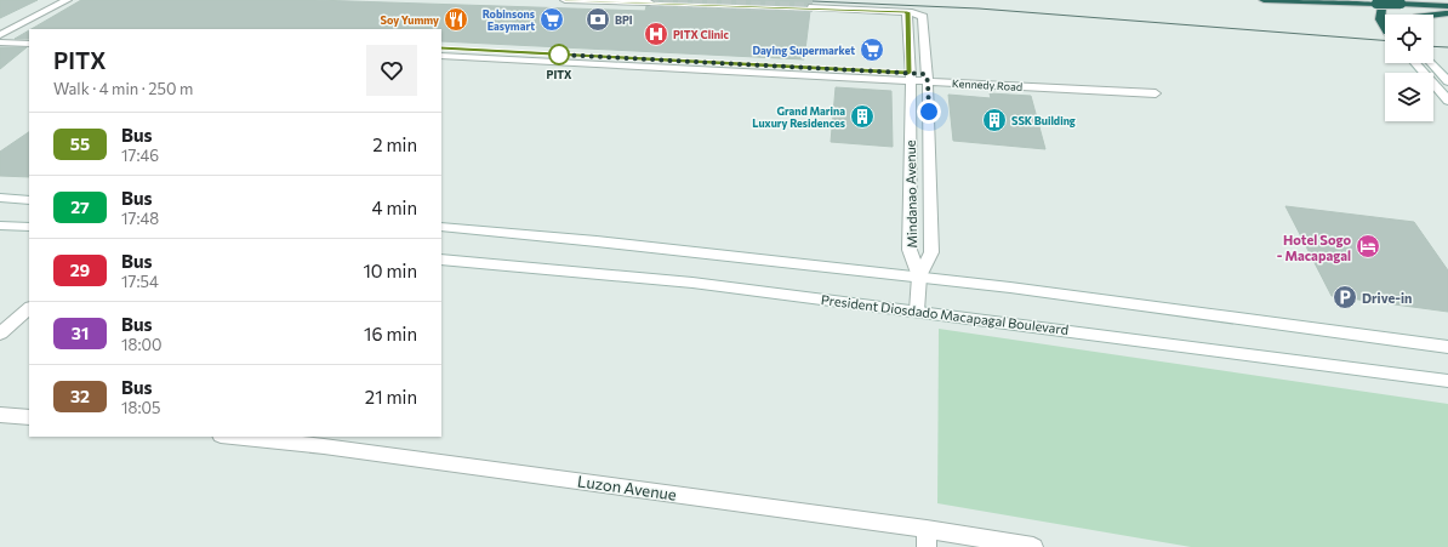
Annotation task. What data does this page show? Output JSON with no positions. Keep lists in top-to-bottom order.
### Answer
{
  "streets": {
    "street": [
      "Kennedy Road",
      "Mindanao Avenue",
      "President Diosdado Macapagal Boulevard",
      "Luzon Avenue"
    ]
  },
  "crossings": [
    ["Kennedy Road", "Mindanao Avenue"],
    ["Mindanao Avenue", "President Diosdado Macapagal Boulevard"]
  ],
  "places": {
    "restaurant": ["Soy Yummy"],
    "supermarket": ["Robinsons Easymart", "Daying Supermarket"],
    "bank": ["BPI"],
    "hospital": ["PITX Clinic"],
    "other": ["PITX"],
    "building": ["Grand Marina Luxury Residences", "SSK Building"],
    "hotel": ["Hotel Sogo - Macapagal"],
    "parking": ["Drive-in"]
  },
  "lines": ["bus line 55"],
  "page": {
    "heading": ["PITX", "Walk · 4 min · 250 m"],
    "list": [
      {
        "mark": "55",
        "name": "Bus",
        "note": "17:46",
        "value": "2 min"
      },
      {
        "mark": "27",
        "name": "Bus",
        "note": "17:48",
        "value": "4 min"
      },
      {
        "mark": "29",
        "name": "Bus",
        "note": "17:54",
        "value": "10 min"
      },
      {
        "mark": "31",
        "name": "Bus",
        "note": "18:00",
        "value": "16 min"
      },
      {
        "mark": "32",
        "name": "Bus",
        "note": "18:05",
        "value": "21 min"
      }
    ]
  }
}
